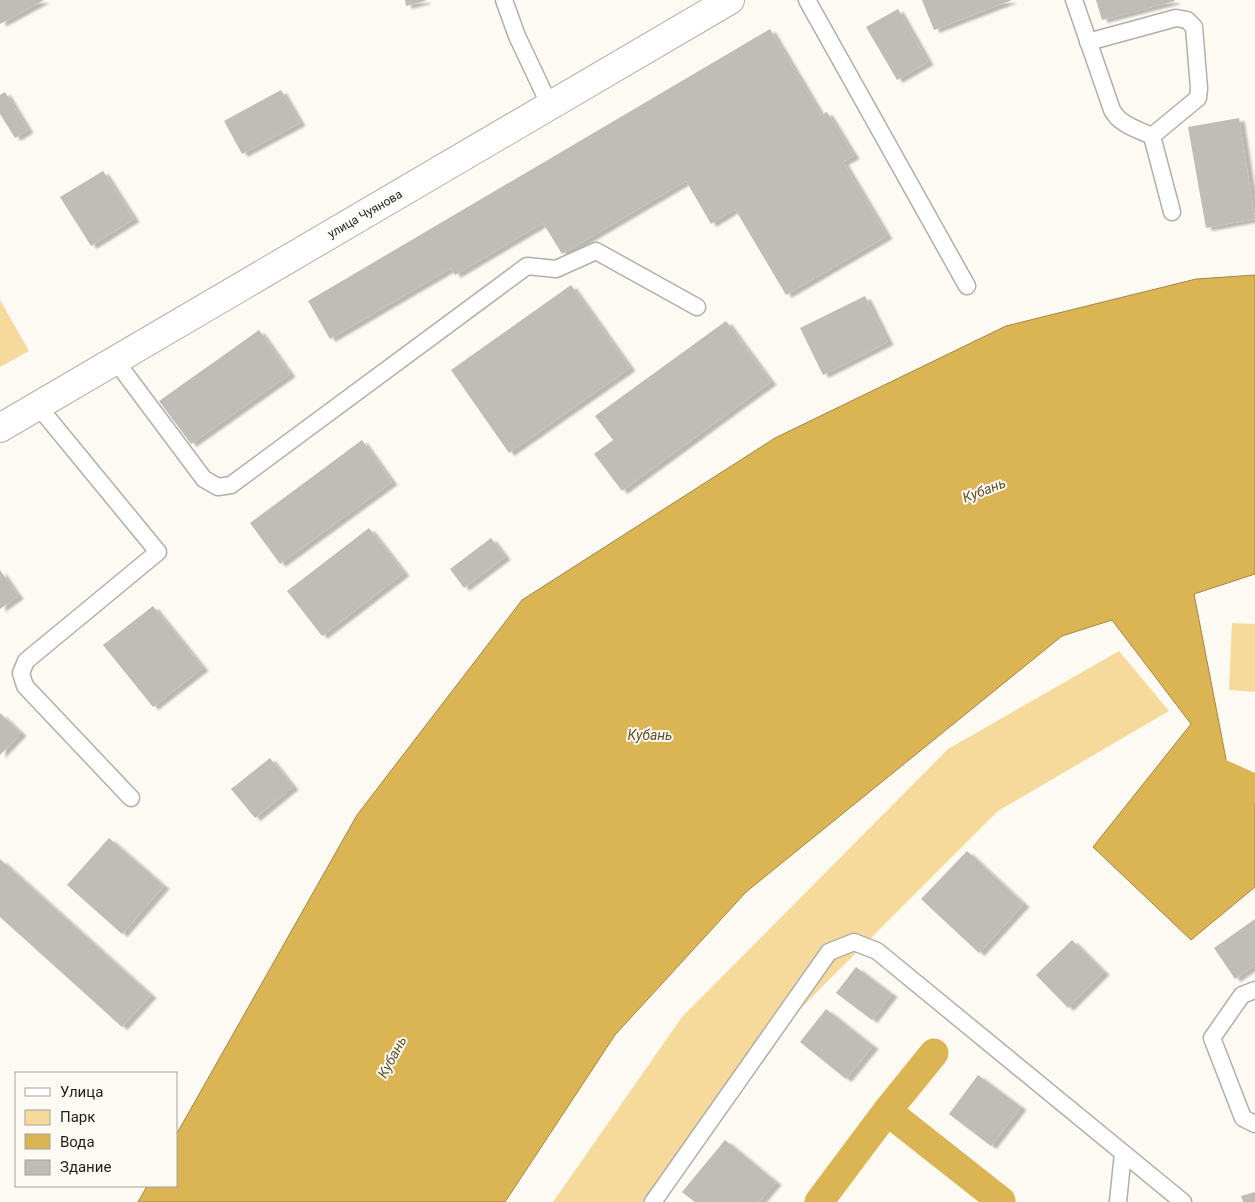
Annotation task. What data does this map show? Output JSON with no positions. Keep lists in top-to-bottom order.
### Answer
{
  "streets": {
    "street": ["улица Чуянова"]
  },
  "water": ["Кубань"],
  "legend": [
    "Улица",
    "Парк",
    "Вода",
    "Здание"
  ]
}
